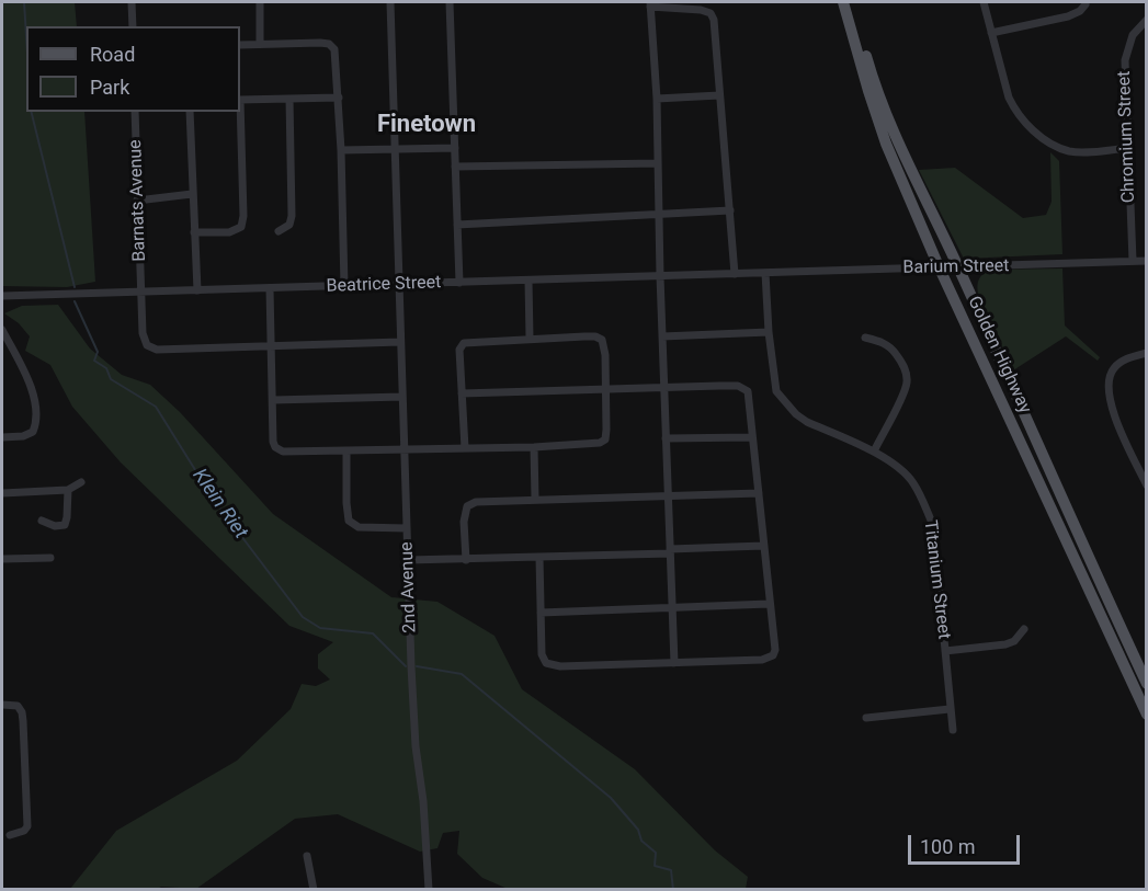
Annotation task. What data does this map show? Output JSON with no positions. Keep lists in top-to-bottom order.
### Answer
{
  "streets": {
    "main road": ["Golden Highway"],
    "street": [
      "Chromium Street",
      "Barnats Avenue",
      "Barium Street",
      "Beatrice Street",
      "Titanium Street",
      "2nd Avenue"
    ]
  },
  "crossings": [
    ["Chromium Street", "Barium Street"],
    ["Barnats Avenue", "Beatrice Street"],
    ["Barium Street", "Beatrice Street"],
    ["Barium Street", "Golden Highway"],
    ["Barium Street", "Titanium Street"],
    ["Beatrice Street", "Titanium Street"],
    ["Beatrice Street", "2nd Avenue"]
  ],
  "districts": ["Finetown"],
  "water": ["Klein Riet"],
  "legend": ["Road", "Park"],
  "scale_bar": "100 m"
}
